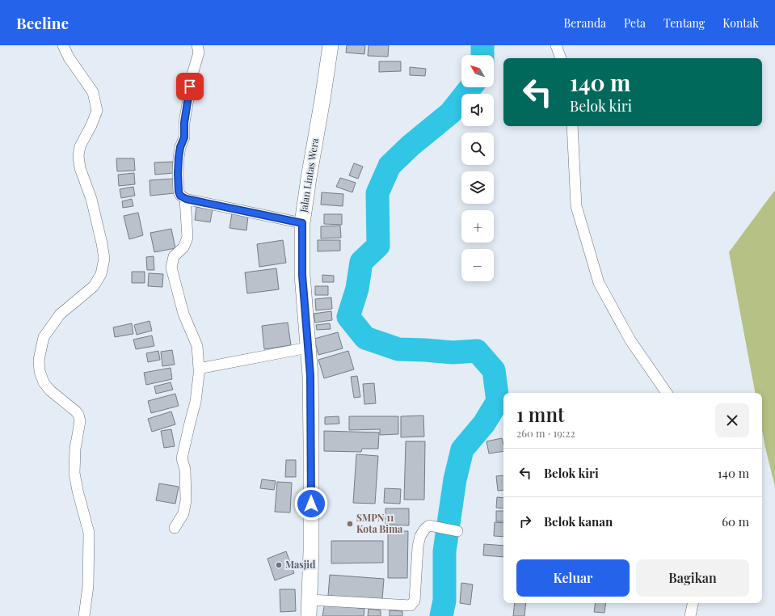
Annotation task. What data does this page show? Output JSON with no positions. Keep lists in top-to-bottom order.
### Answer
{
  "streets": {
    "main road": ["Jalan Lintas Wera"]
  },
  "places": ["SMPN 11 Kota Bima", "Masjid"],
  "north": "top left",
  "page": {
    "header": "Beeline",
    "nav": [
      "Beranda",
      "Peta",
      "Tentang",
      "Kontak"
    ],
    "map_buttons": ["+", "−"],
    "turn": ["140 m", "Belok kiri"],
    "heading": ["1 mnt", "260 m · 19:22"],
    "list": [
      {
        "name": "Belok kiri",
        "value": "140 m"
      },
      {
        "name": "Belok kanan",
        "value": "60 m"
      }
    ],
    "buttons": ["Keluar", "Bagikan"]
  }
}
